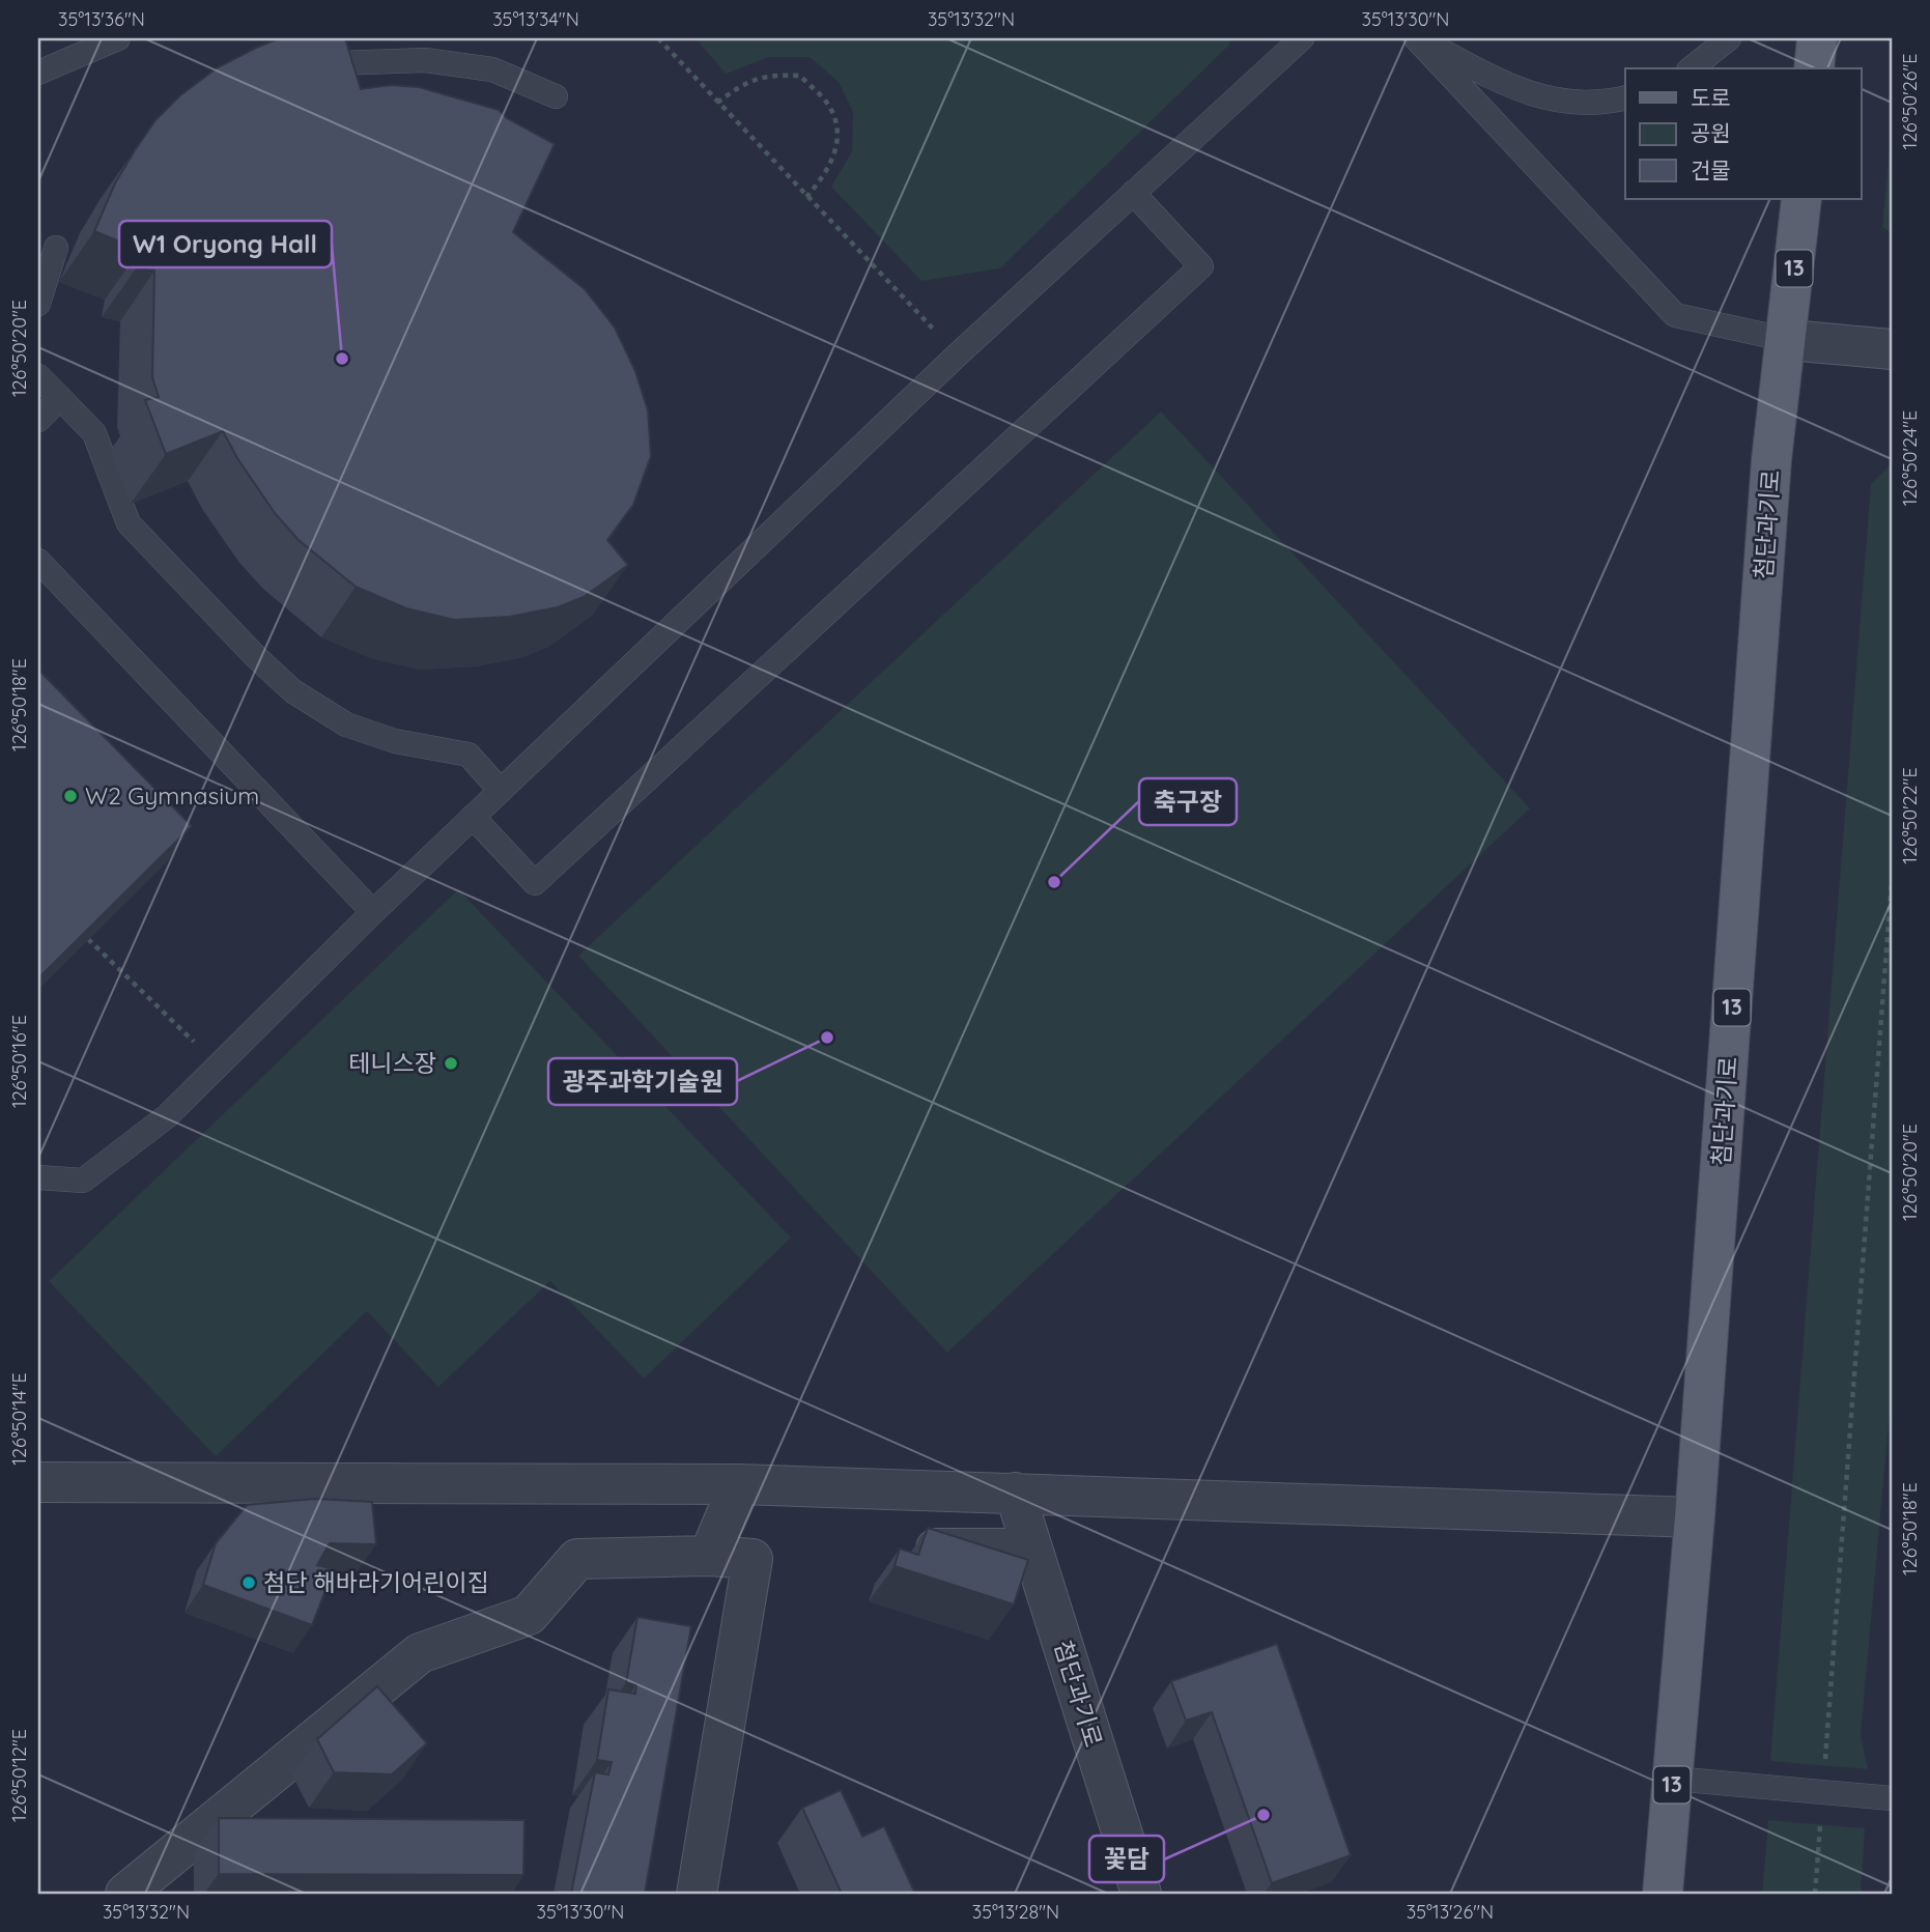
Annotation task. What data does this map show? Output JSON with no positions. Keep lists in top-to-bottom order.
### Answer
{
  "streets": {
    "main road": ["13", "첨단과기로"]
  },
  "places": [
    "W1 Oryong Hall",
    "W2 Gymnasium",
    "축구장",
    "광주과학기술원",
    "테니스장",
    "첨단 해바라기어린이집",
    "꽃담"
  ],
  "legend": ["도로", "공원", "건물"],
  "coordinates": [
    "35°13'36\"N",
    "35°13'34\"N",
    "35°13'32\"N",
    "35°13'30\"N",
    "126°50'26\"E",
    "126°50'20\"E",
    "126°50'24\"E",
    "126°50'18\"E",
    "126°50'22\"E",
    "126°50'16\"E",
    "126°50'14\"E",
    "126°50'12\"E",
    "35°13'28\"N",
    "35°13'26\"N"
  ]
}
